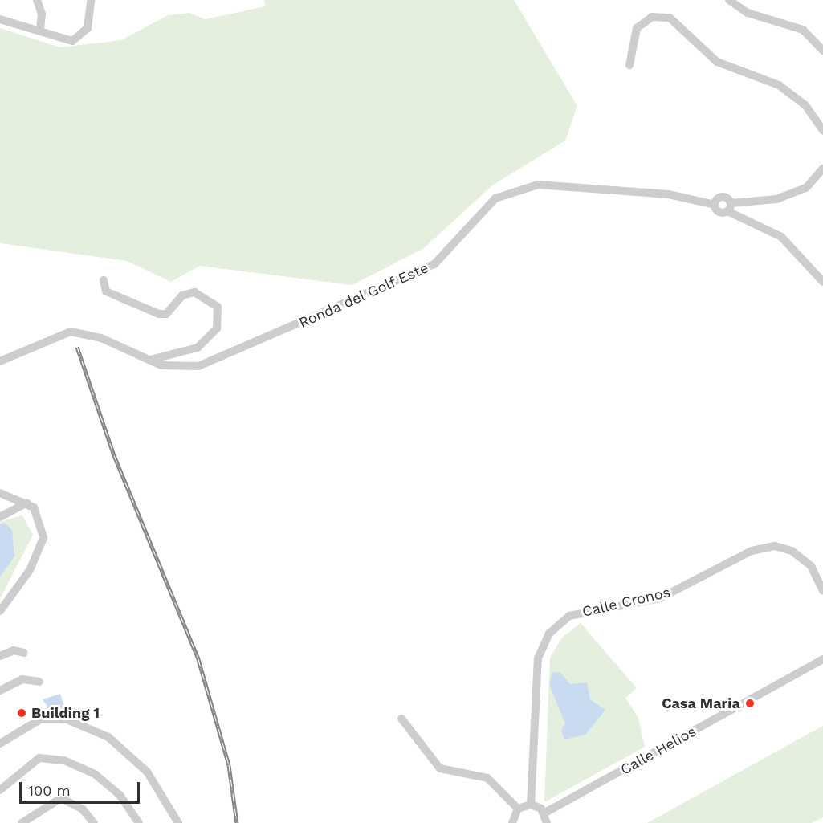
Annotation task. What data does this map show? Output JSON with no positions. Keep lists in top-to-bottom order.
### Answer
{
  "streets": {
    "street": ["Ronda del Golf Este", "Calle Cronos", "Calle Helios"]
  },
  "places": ["Casa Maria", "Building 1"],
  "scale_bar": "100 m"
}
